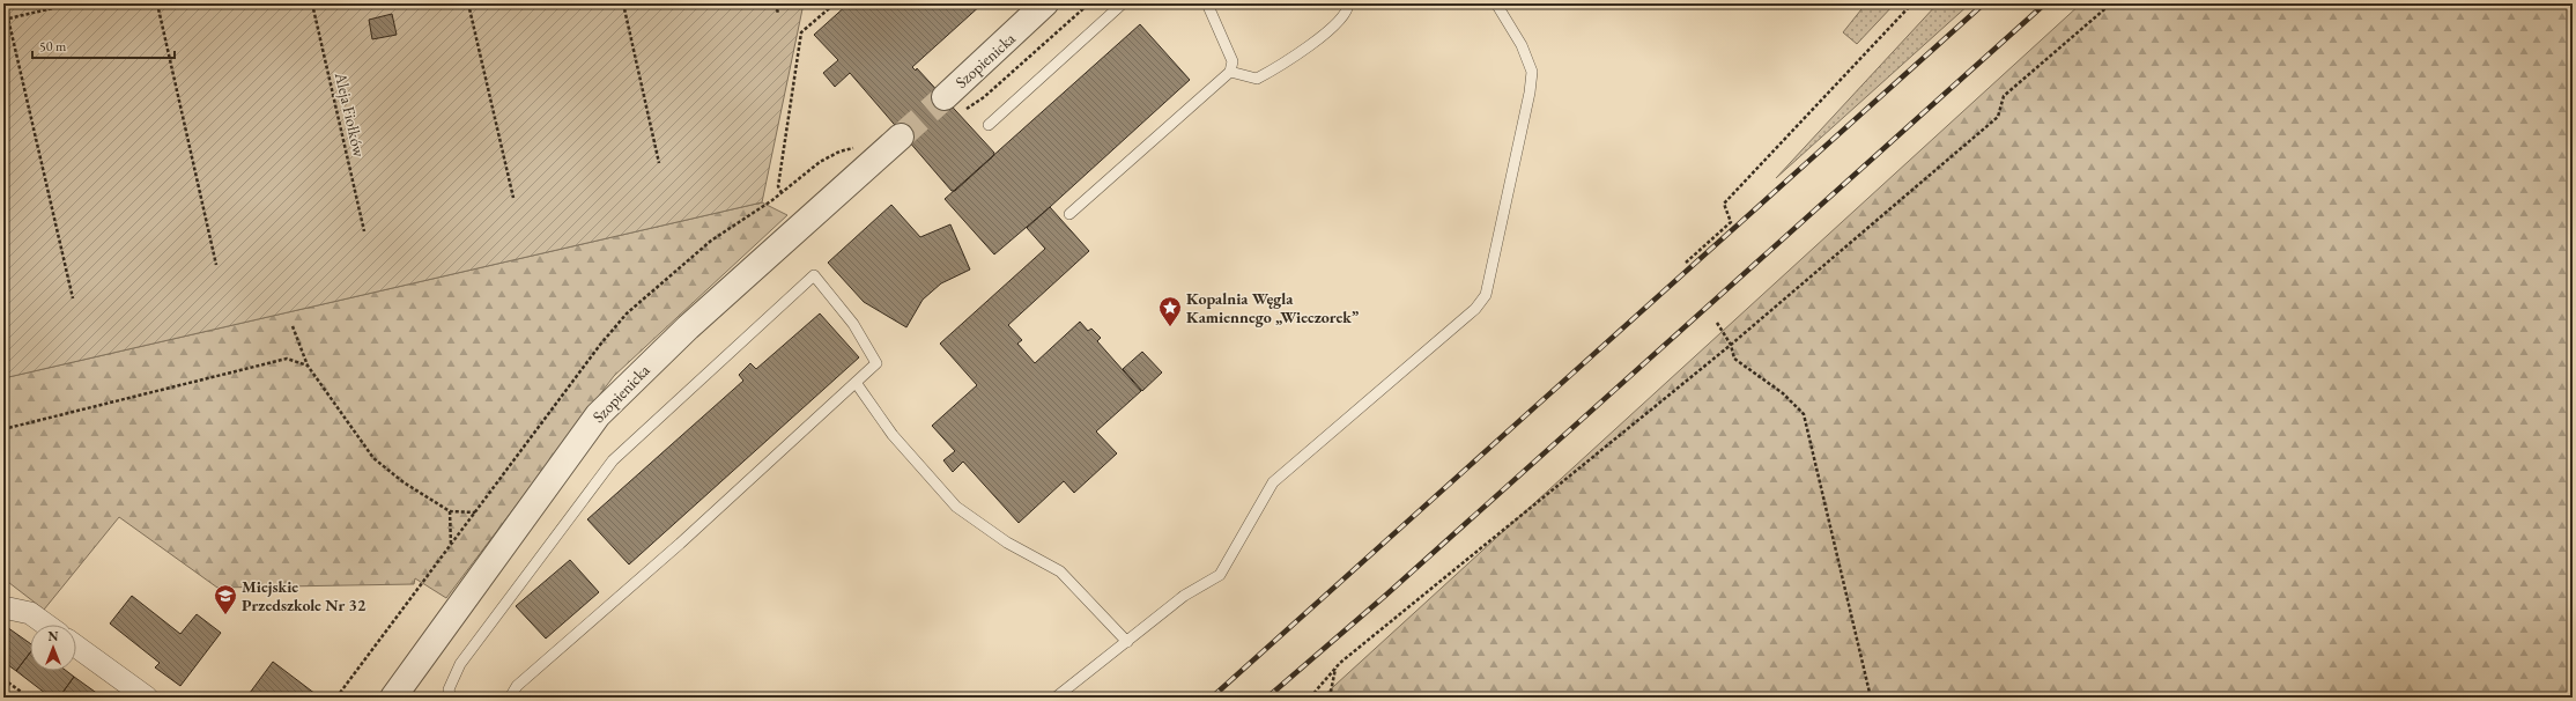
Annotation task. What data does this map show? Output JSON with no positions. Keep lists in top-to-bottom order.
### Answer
{
  "streets": {
    "street": ["Szopienicka"],
    "path": ["Aleja Fiołków"]
  },
  "places": {
    "place": ["Kopalnia Węgla Kamiennego „Wieczorek”"],
    "school or university": ["Miejskie Przedszkole Nr 32"]
  },
  "scale_bar": "50 m",
  "north": "top"
}
